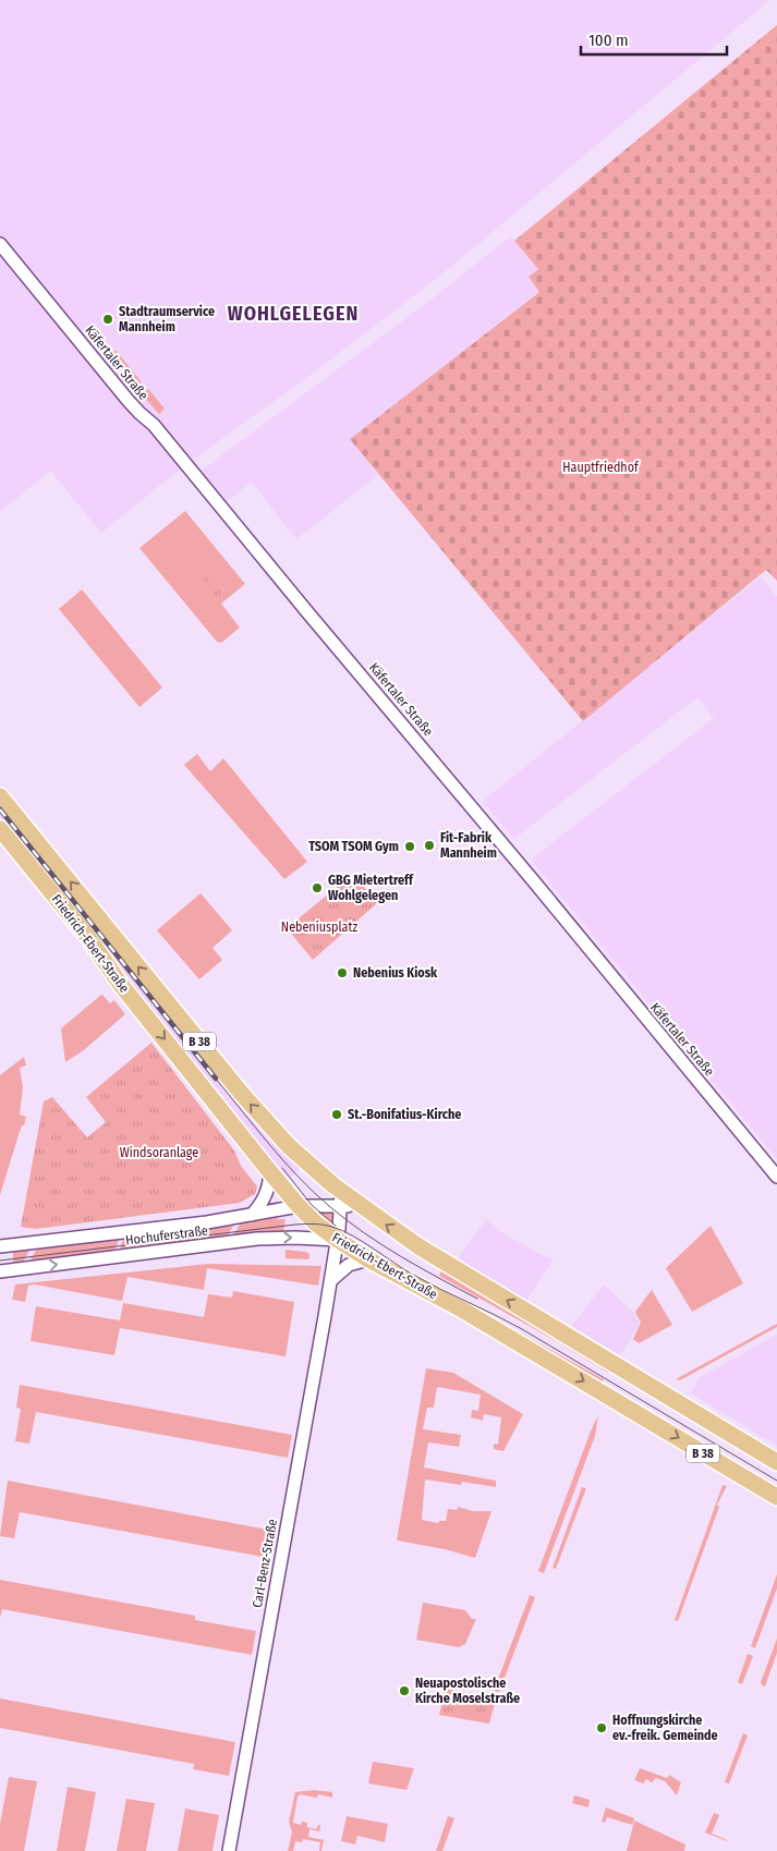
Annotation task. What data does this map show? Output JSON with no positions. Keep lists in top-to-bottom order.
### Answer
{
  "streets": {
    "main road": ["Friedrich-Ebert-Straße", "B 38"],
    "street": ["Käfertaler Straße", "Hochuferstraße", "Carl-Benz-Straße"]
  },
  "crossings": [
    ["Friedrich-Ebert-Straße", "Hochuferstraße"],
    ["Friedrich-Ebert-Straße", "Carl-Benz-Straße"],
    ["Hochuferstraße", "Carl-Benz-Straße"]
  ],
  "districts": ["WOHLGELEGEN"],
  "parks": ["Hauptfriedhof", "Nebeniusplatz", "Windsoranlage"],
  "places": [
    "Stadtraumservice Mannheim",
    "Fit-Fabrik Mannheim",
    "TSOM TSOM Gym",
    "GBG Mietertreff Wohlgelegen",
    "Nebenius Kiosk",
    "St.-Bonifatius-Kirche",
    "Neuapostolische Kirche Moselstraße",
    "Hoffnungskirche ev.-freik. Gemeinde"
  ],
  "scale_bar": "100 m"
}
